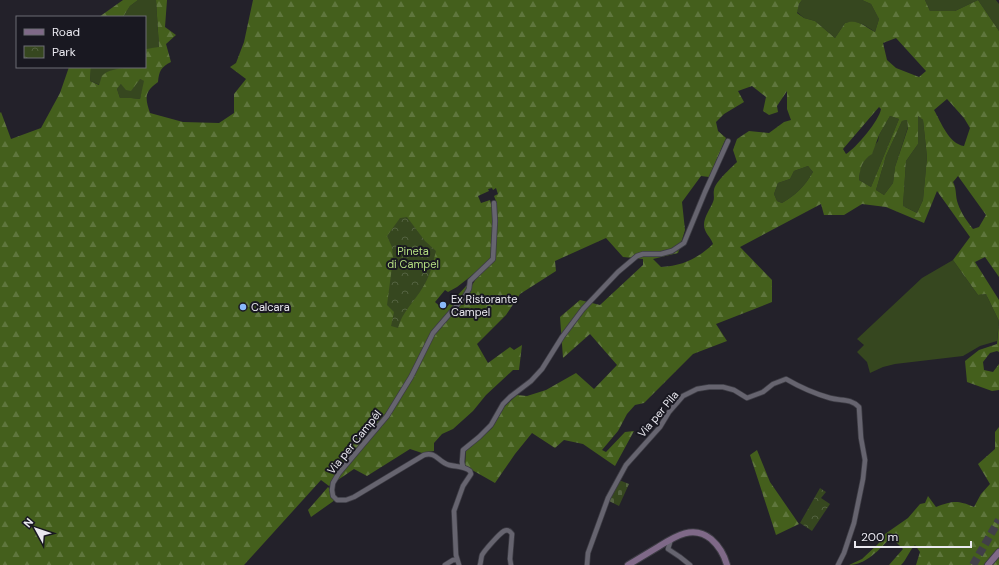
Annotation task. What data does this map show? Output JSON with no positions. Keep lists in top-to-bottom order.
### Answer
{
  "streets": {
    "street": ["Via per Pila", "Via per Campél"]
  },
  "parks": ["Pineta di Campel"],
  "places": ["Ex Ristorante Campel", "Calcara"],
  "legend": ["Road", "Park"],
  "scale_bar": "200 m",
  "north": "top left"
}
